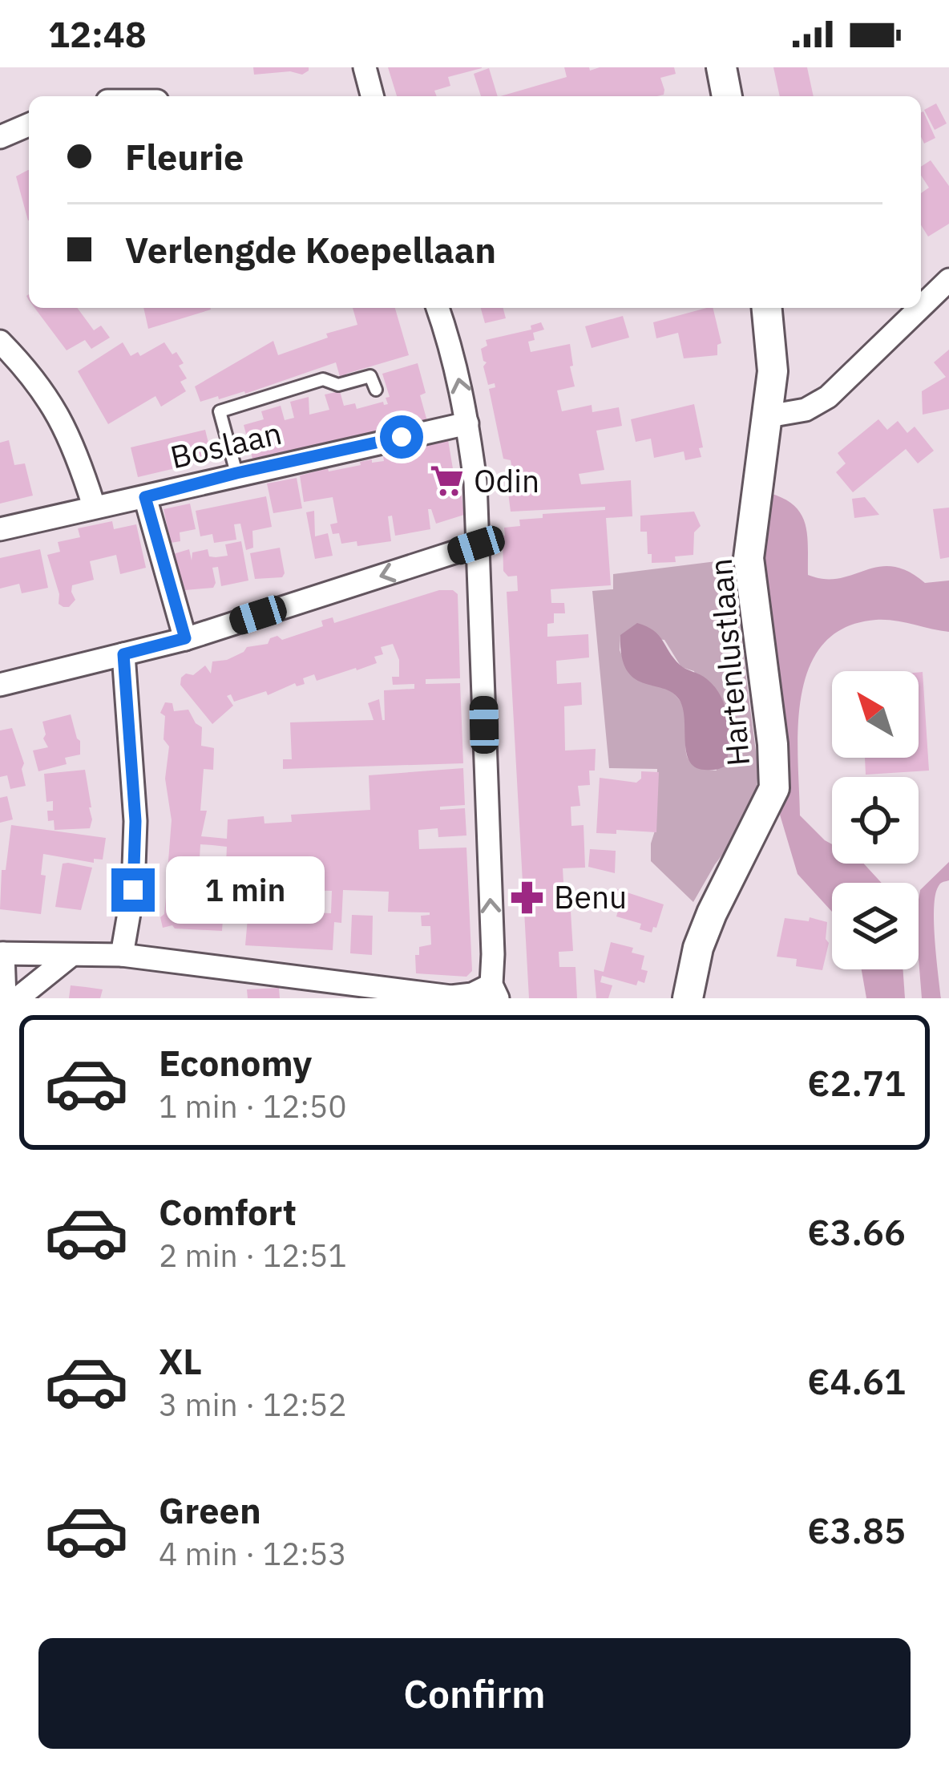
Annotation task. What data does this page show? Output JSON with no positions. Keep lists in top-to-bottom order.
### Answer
{
  "streets": {
    "street": ["Boslaan", "Hartenlustlaan"]
  },
  "places": {
    "supermarket": ["Odin"],
    "pharmacy": ["Benu"]
  },
  "north": "top left",
  "page": {
    "status": "12:48",
    "banner": ["Fleurie", "Verlengde Koepellaan"],
    "bubble": "1 min",
    "list": [
      {
        "name": "Economy",
        "note": "1 min · 12:50",
        "value": "€2.71"
      },
      {
        "name": "Comfort",
        "note": "2 min · 12:51",
        "value": "€3.66"
      },
      {
        "name": "XL",
        "note": "3 min · 12:52",
        "value": "€4.61"
      },
      {
        "name": "Green",
        "note": "4 min · 12:53",
        "value": "€3.85"
      }
    ],
    "buttons": "Confirm"
  }
}
